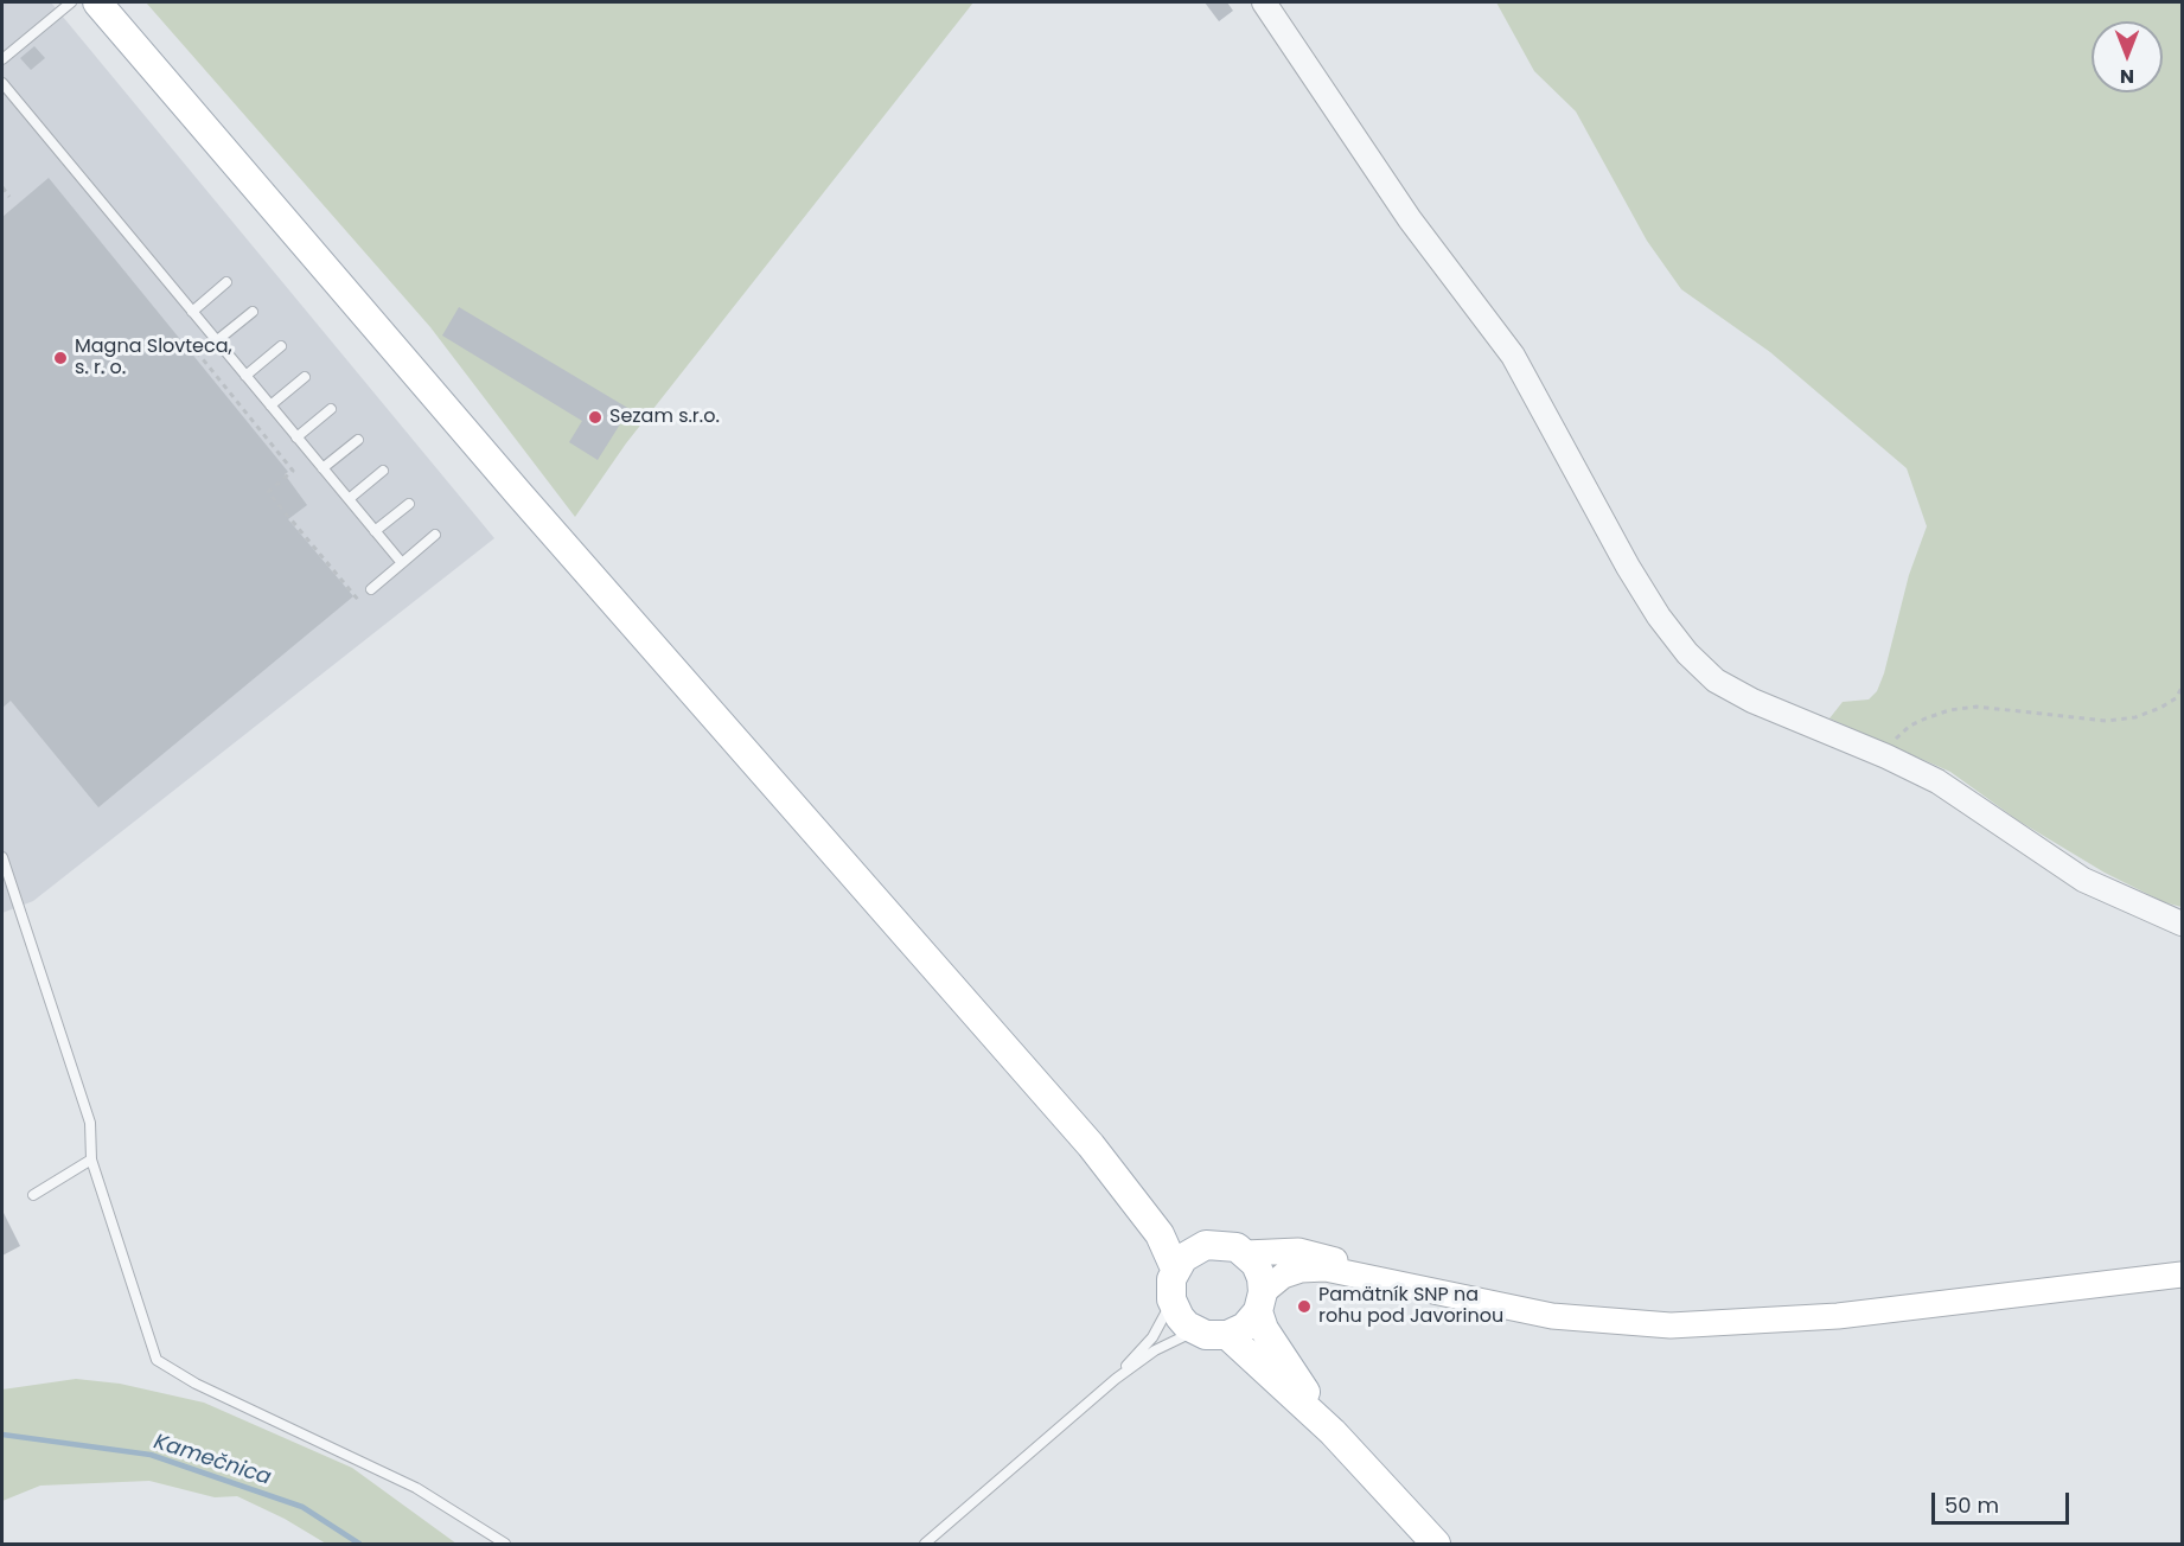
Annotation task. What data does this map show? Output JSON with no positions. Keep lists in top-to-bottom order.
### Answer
{
  "water": ["Kamečnica"],
  "places": ["Magna Slovteca, s. r. o.", "Sezam s.r.o.", "Pamätník SNP na rohu pod Javorinou"],
  "scale_bar": "50 m",
  "north": "bottom"
}
